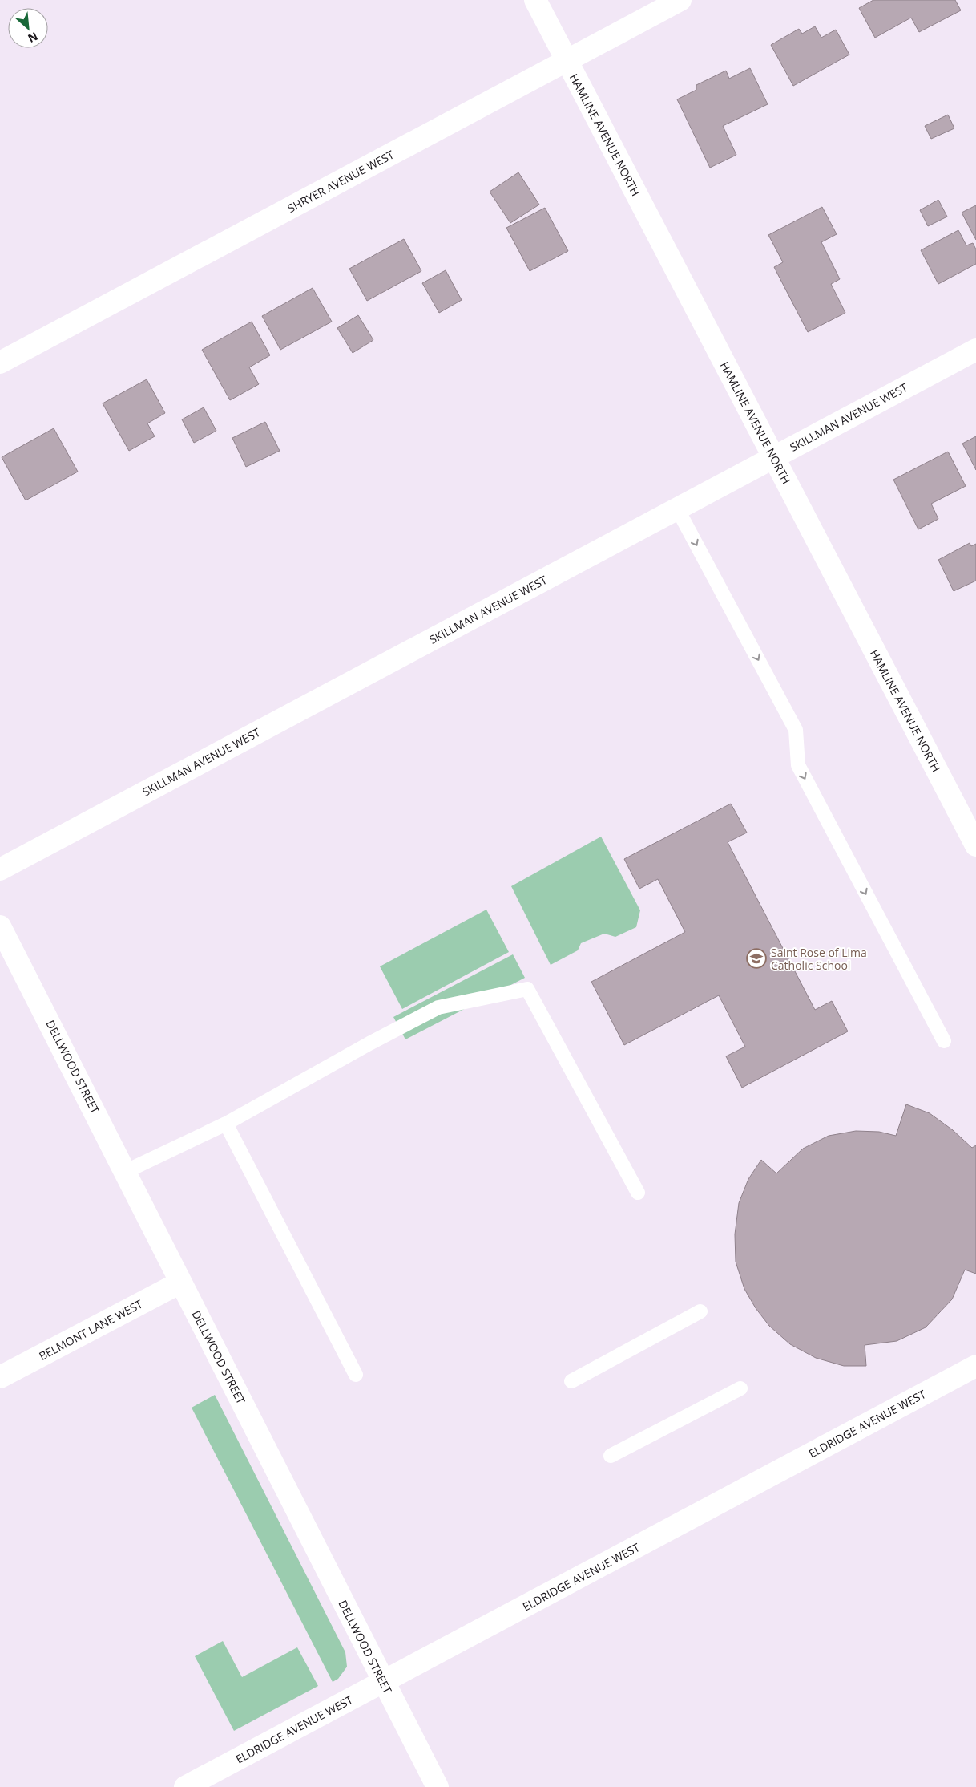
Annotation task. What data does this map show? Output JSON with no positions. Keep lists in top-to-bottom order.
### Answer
{
  "streets": {
    "street": [
      "HAMLINE AVENUE NORTH",
      "SHRYER AVENUE WEST",
      "SKILLMAN AVENUE WEST",
      "DELLWOOD STREET",
      "BELMONT LANE WEST",
      "ELDRIDGE AVENUE WEST"
    ]
  },
  "crossings": [
    ["HAMLINE AVENUE NORTH", "SHRYER AVENUE WEST"],
    ["HAMLINE AVENUE NORTH", "SKILLMAN AVENUE WEST"],
    ["DELLWOOD STREET", "BELMONT LANE WEST"],
    ["DELLWOOD STREET", "ELDRIDGE AVENUE WEST"]
  ],
  "places": {
    "school or university": ["Saint Rose of Lima Catholic School"]
  },
  "north": "bottom right"
}
